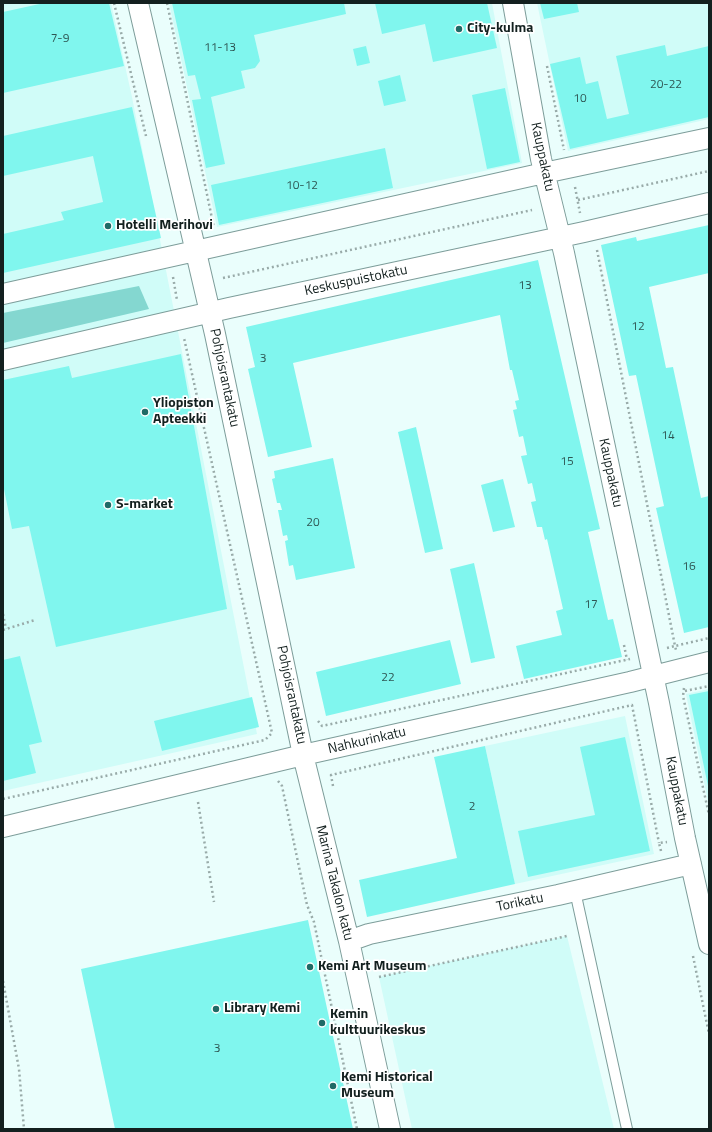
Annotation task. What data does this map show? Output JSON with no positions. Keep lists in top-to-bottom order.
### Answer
{
  "streets": {
    "street": [
      "Kauppakatu",
      "Keskuspuistokatu",
      "Pohjoisrantakatu",
      "Nahkurinkatu",
      "Marina Takalon katu",
      "Torikatu"
    ]
  },
  "crossings": [
    ["Kauppakatu", "Keskuspuistokatu"],
    ["Kauppakatu", "Nahkurinkatu"],
    ["Kauppakatu", "Torikatu"],
    ["Keskuspuistokatu", "Pohjoisrantakatu"],
    ["Pohjoisrantakatu", "Nahkurinkatu"],
    ["Pohjoisrantakatu", "Marina Takalon katu"],
    ["Nahkurinkatu", "Marina Takalon katu"],
    ["Marina Takalon katu", "Torikatu"]
  ],
  "places": [
    "City-kulma",
    "Hotelli Merihovi",
    "Yliopiston Apteekki",
    "S-market",
    "Kemi Art Museum",
    "Library Kemi",
    "Kemin kulttuurikeskus",
    "Kemi Historical Museum"
  ],
  "house_numbers": [
    "7-9",
    "11-13",
    "20-22",
    "10",
    "10-12",
    "13",
    "12",
    "3",
    "14",
    "15",
    "20",
    "16",
    "17",
    "22",
    "2",
    "3"
  ]
}
